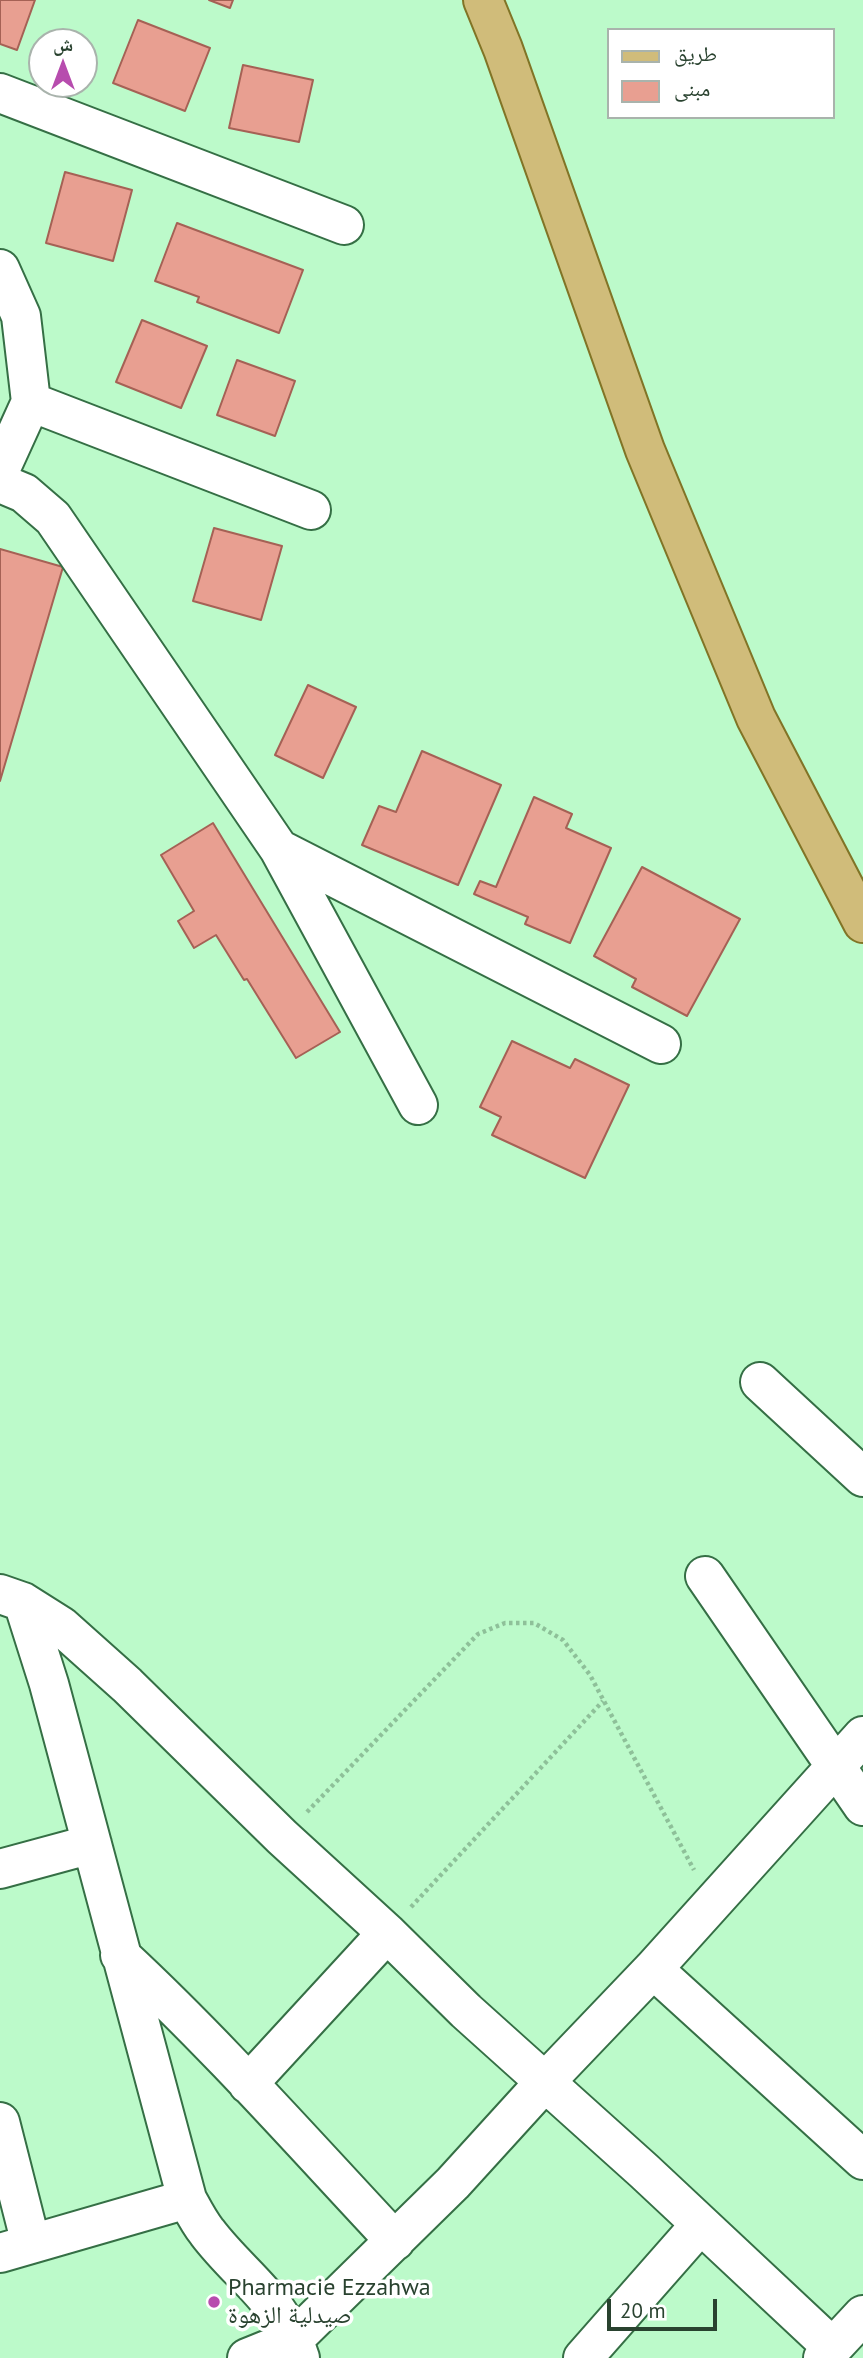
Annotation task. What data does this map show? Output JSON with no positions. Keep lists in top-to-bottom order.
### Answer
{
  "places": ["Pharmacie Ezzahwa صيدلية الزهوة"],
  "legend": ["طريق", "مبنى"],
  "scale_bar": "20 m",
  "north": "top"
}
